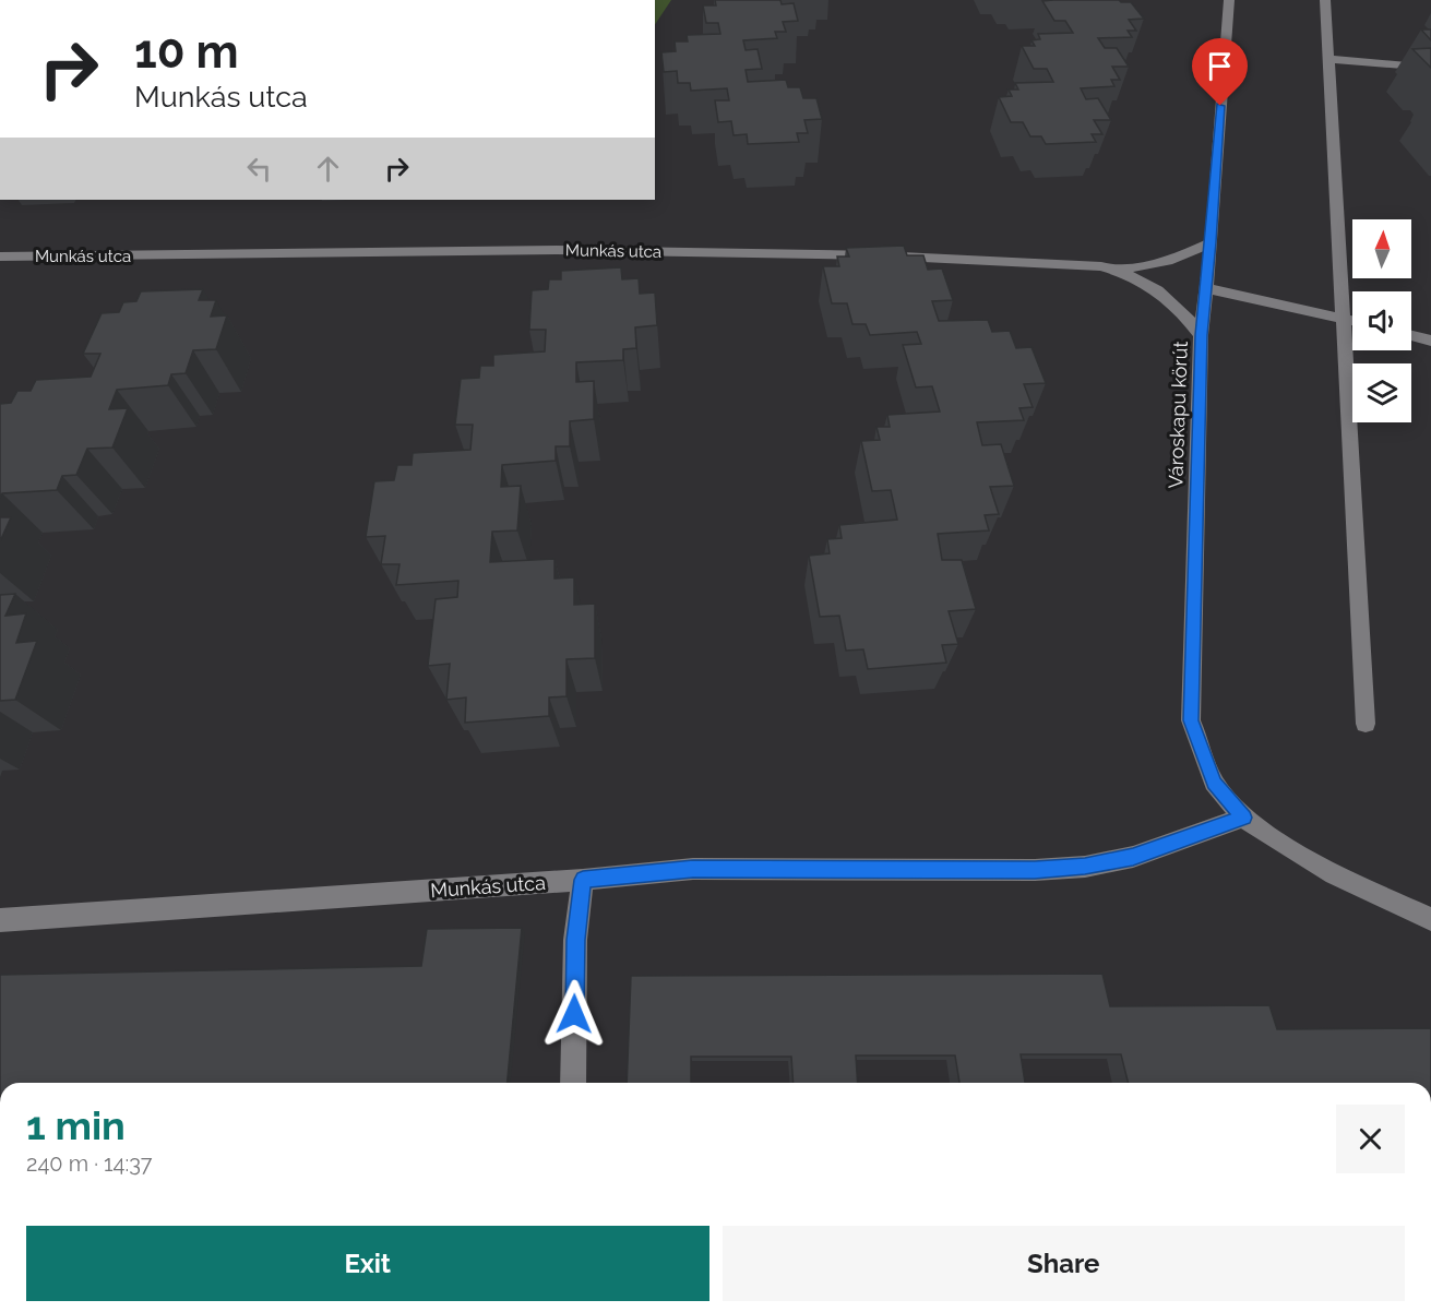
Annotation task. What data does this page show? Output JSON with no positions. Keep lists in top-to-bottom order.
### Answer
{
  "streets": {
    "street": ["Munkás utca", "Városkapu körút"]
  },
  "crossings": [
    ["Munkás utca", "Városkapu körút"]
  ],
  "north": "top",
  "page": {
    "turn": ["10 m", "Munkás utca"],
    "heading": ["1 min", "240 m · 14:37"],
    "buttons": ["Exit", "Share"]
  }
}
